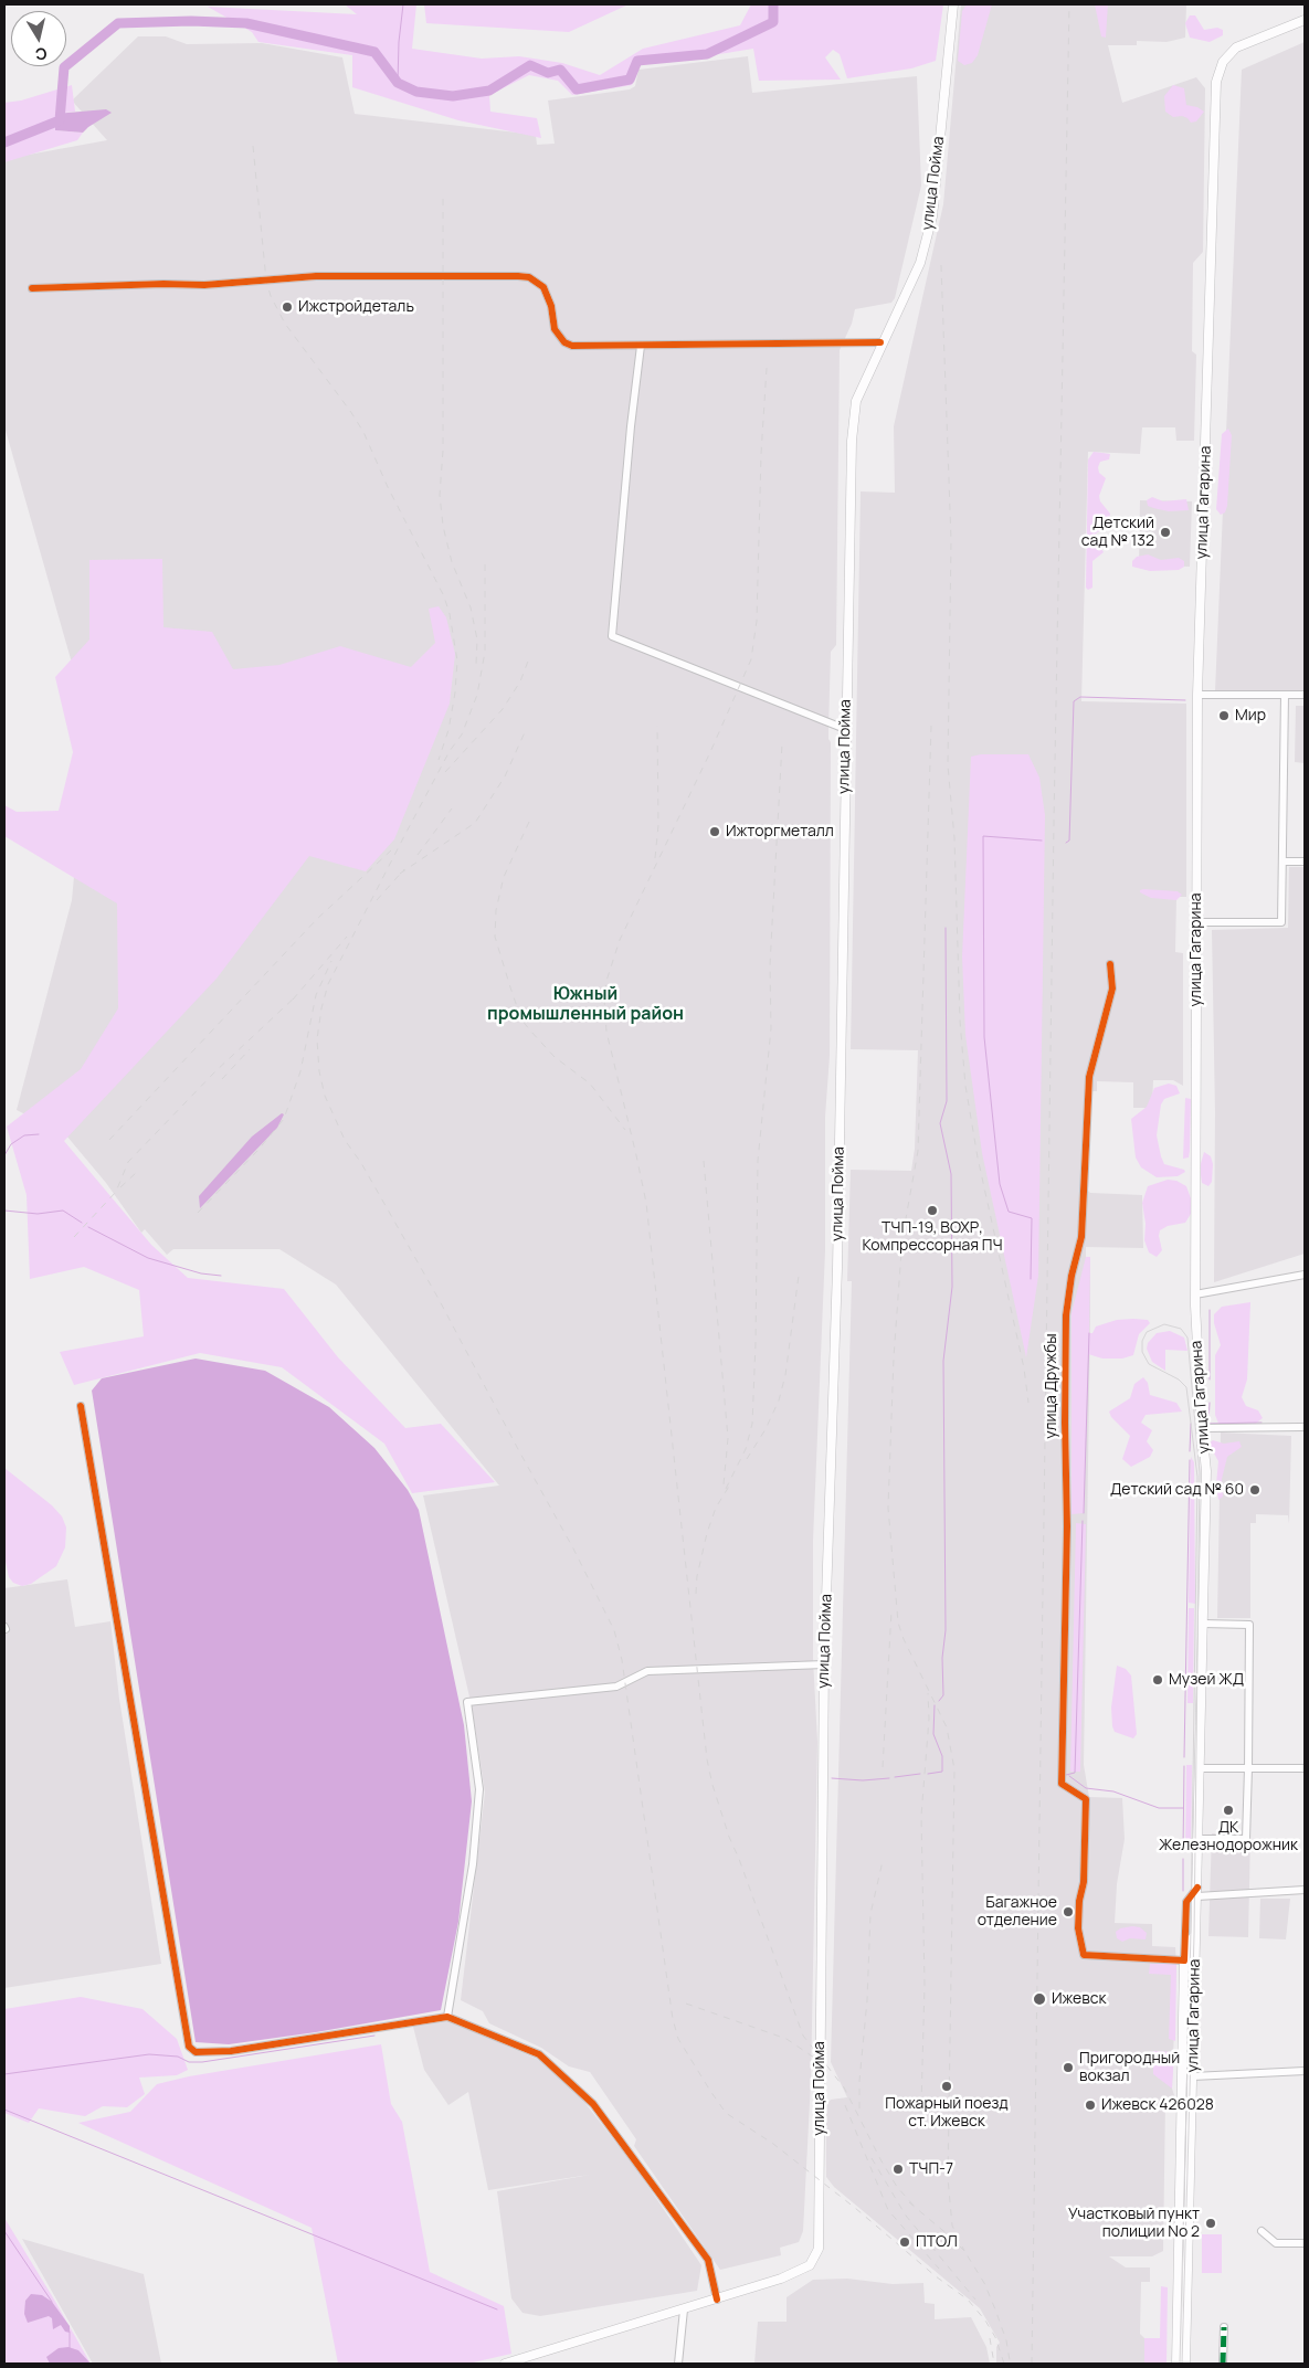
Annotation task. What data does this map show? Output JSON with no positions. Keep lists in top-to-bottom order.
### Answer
{
  "streets": {
    "main road": ["улица Пойма", "улица Гагарина"],
    "street": ["улица Дружбы"]
  },
  "crossings": [
    ["улица Гагарина", "улица Дружбы"]
  ],
  "districts": ["Южный промышленный район"],
  "places": [
    "Ижстройдеталь",
    "Детский сад № 132",
    "Мир",
    "Ижторгметалл",
    "ТЧП-19, ВОХР, Компрессорная ПЧ",
    "Детский сад № 60",
    "Музей ЖД",
    "ДК Железнодорожник",
    "Багажное отделение",
    "Ижевск",
    "Пригородный вокзал",
    "Пожарный поезд ст. Ижевск",
    "Ижевск 426028",
    "ТЧП-7",
    "Участковый пункт полиции No 2",
    "ПТОЛ"
  ],
  "north": "bottom"
}
